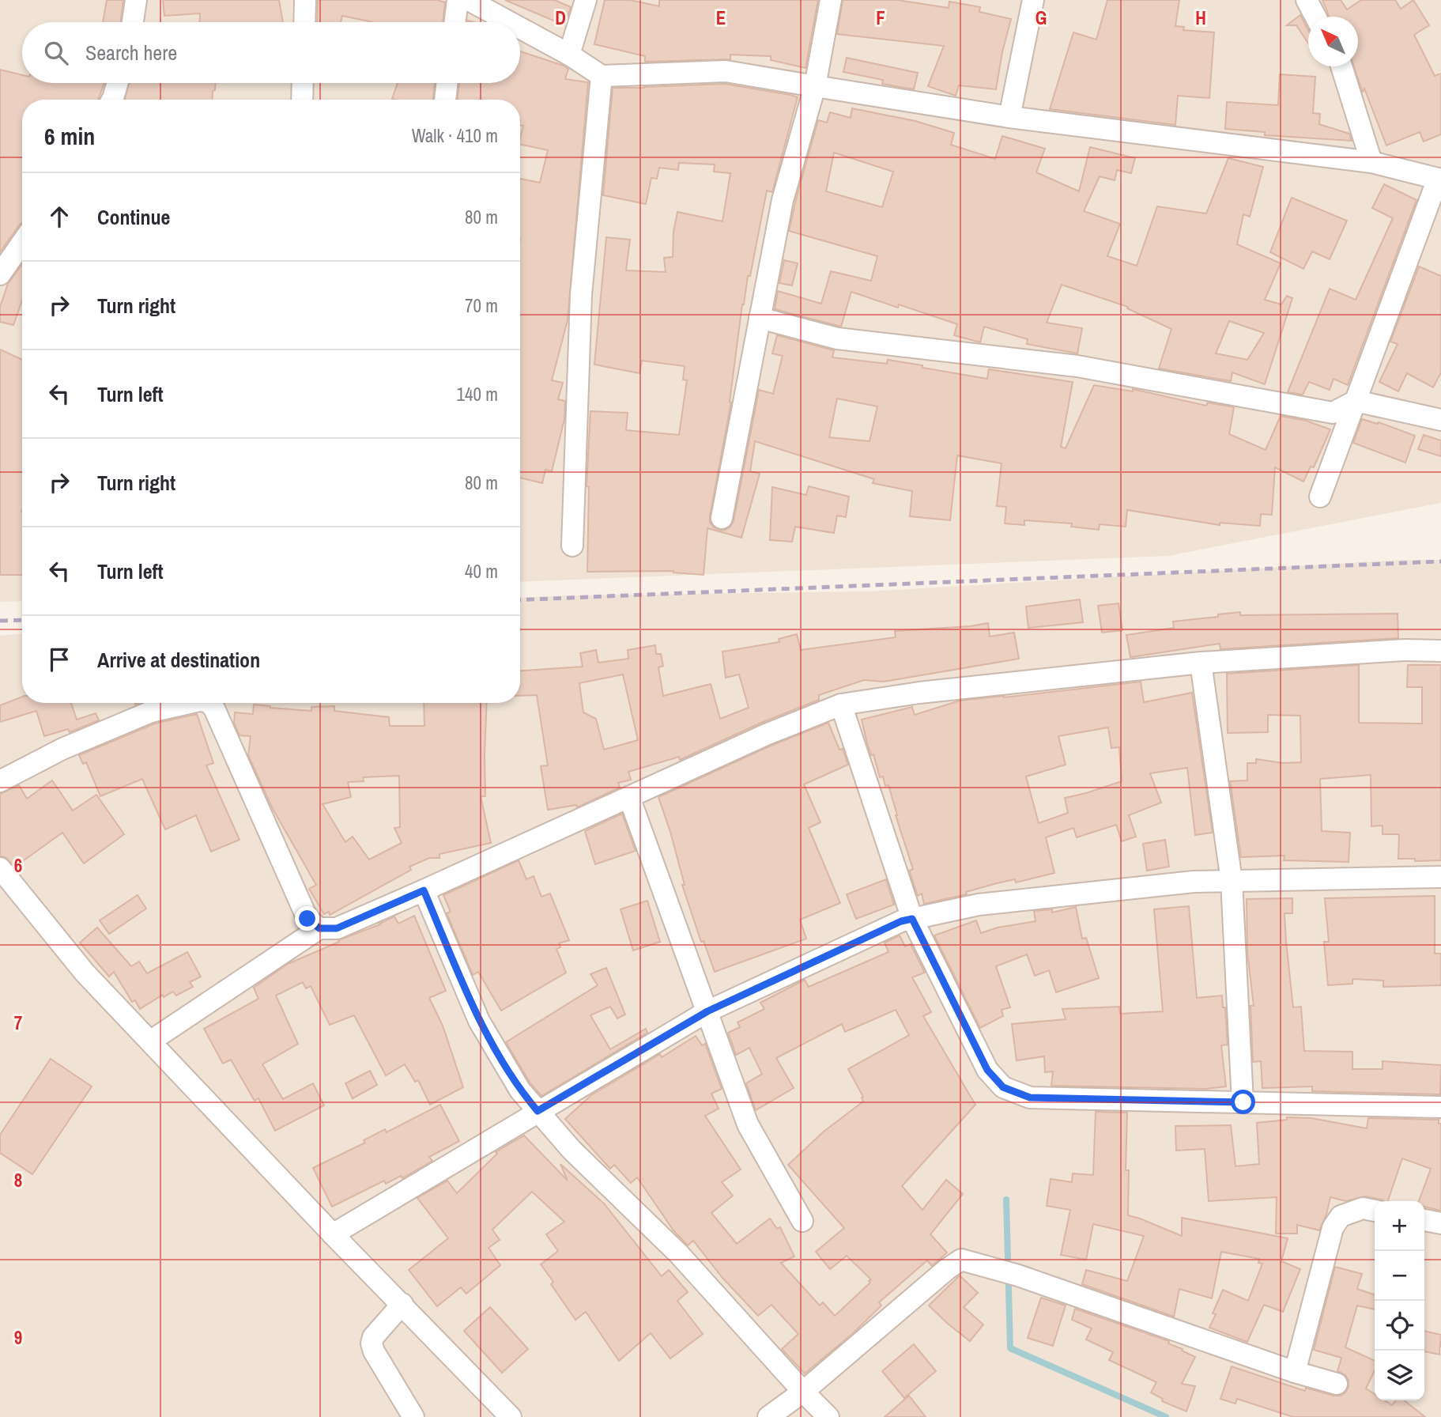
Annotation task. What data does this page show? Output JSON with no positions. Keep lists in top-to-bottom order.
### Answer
{
  "north": "top left",
  "page": {
    "search": "Search here",
    "heading": ["6 min", "Walk · 410 m"],
    "list": [
      ["Continue", "80 m"],
      ["Turn right", "70 m"],
      ["Turn left", "140 m"],
      ["Turn right", "80 m"],
      ["Turn left", "40 m"],
      "Arrive at destination"
    ],
    "map_buttons": ["+", "−"]
  },
  "grid": {
    "columns": [
      "D",
      "E",
      "F",
      "G",
      "H"
    ],
    "rows": [
      "6",
      "7",
      "8",
      "9"
    ]
  }
}
